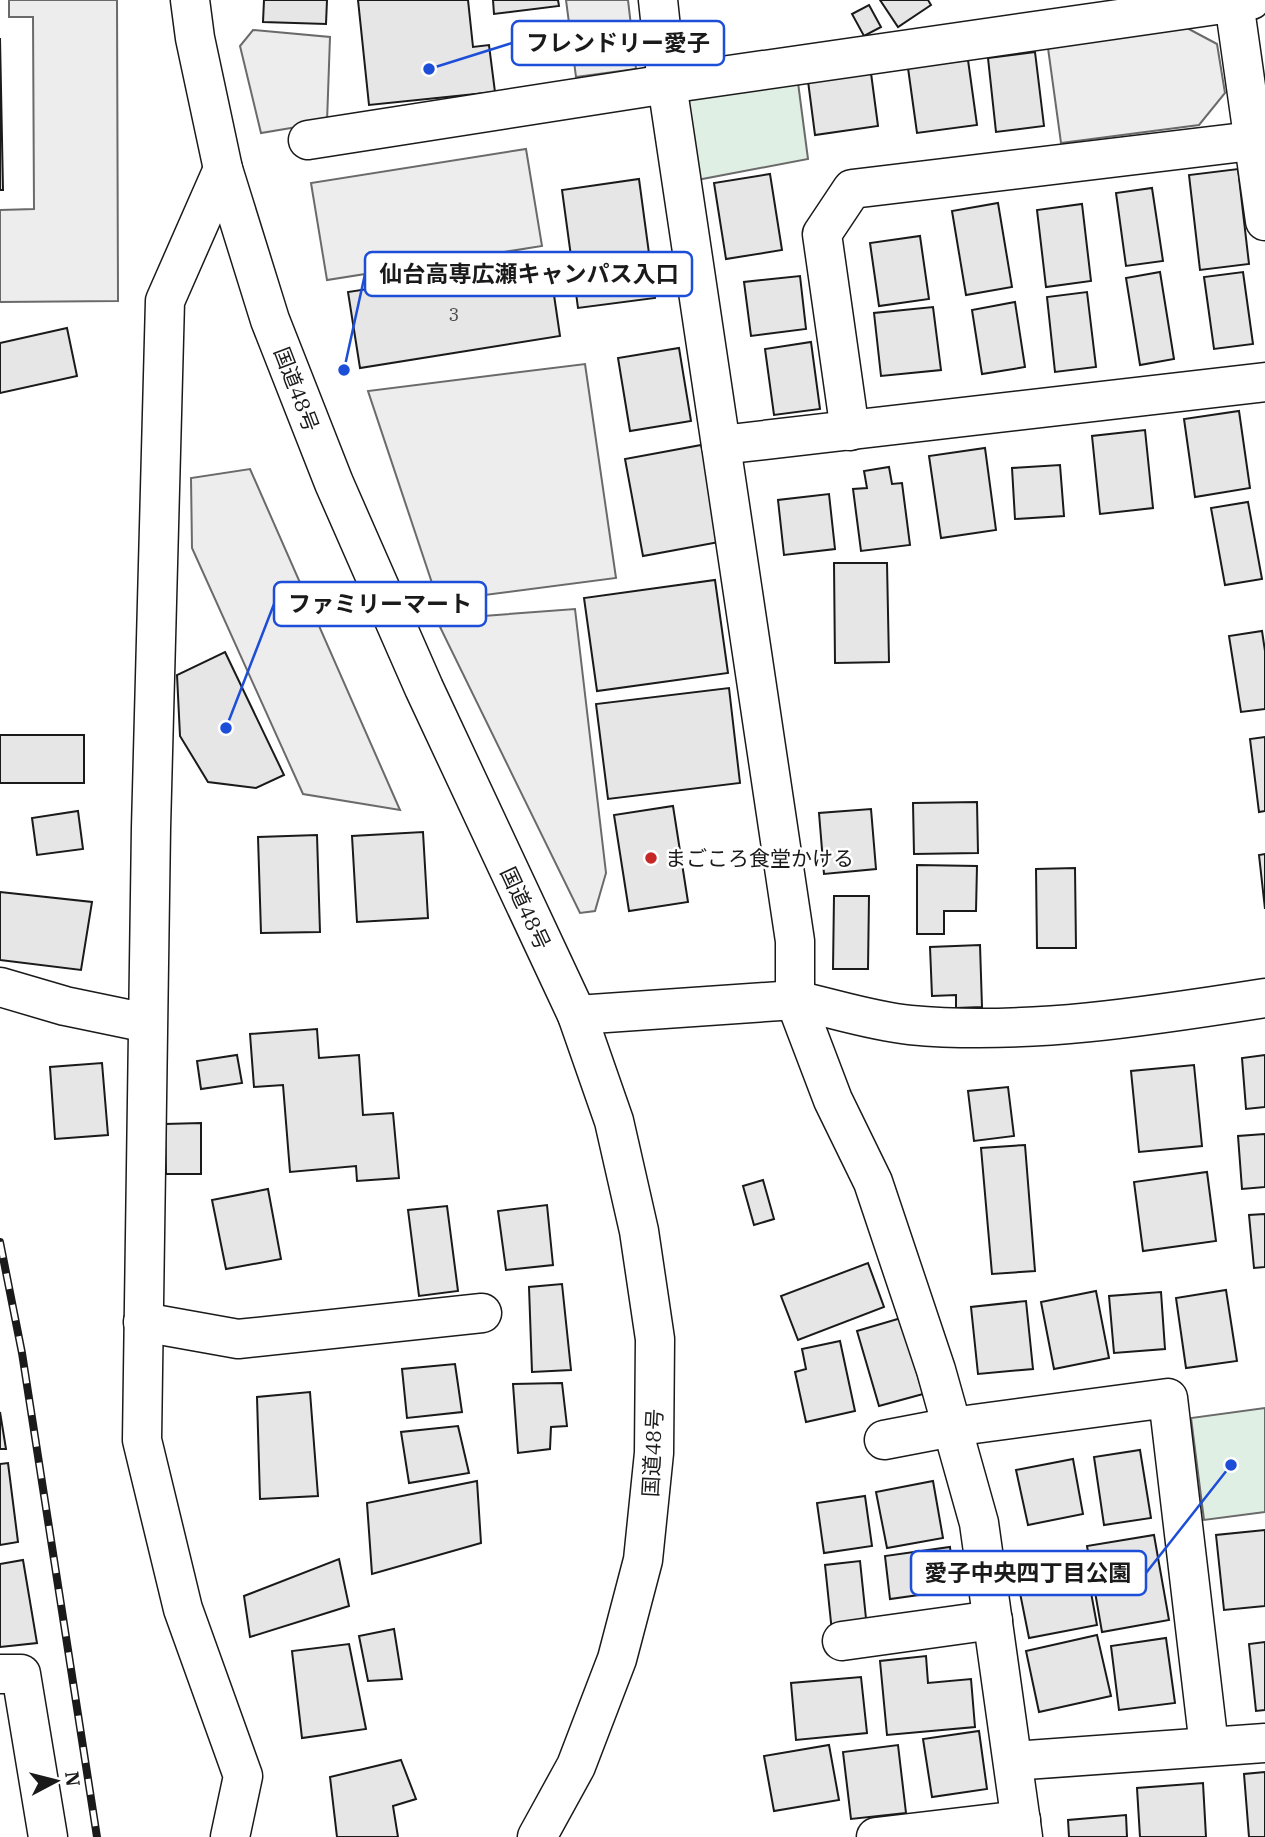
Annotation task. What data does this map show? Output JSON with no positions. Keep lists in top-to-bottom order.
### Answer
{
  "streets": {
    "main road": ["国道48号"]
  },
  "places": [
    "フレンドリー愛子",
    "仙台高専広瀬キャンパス入口",
    "ファミリーマート",
    "まごころ食堂かける",
    "愛子中央四丁目公園"
  ],
  "house_numbers": ["3"],
  "north": "right"
}
